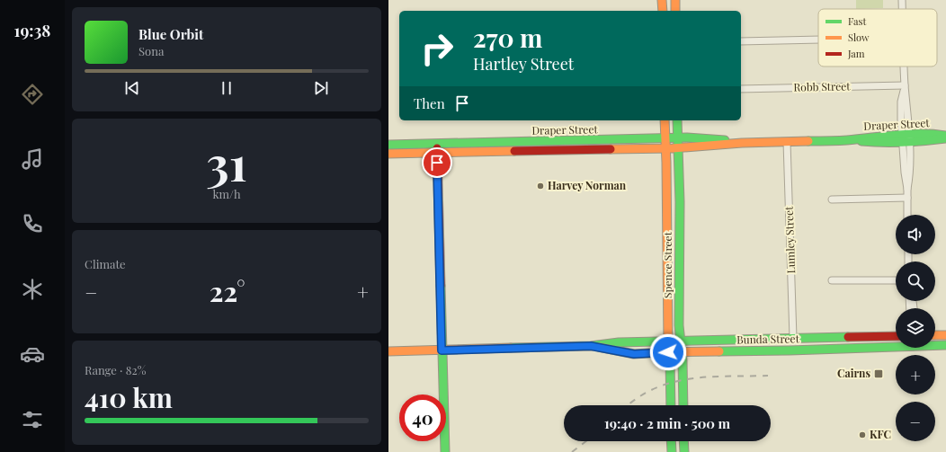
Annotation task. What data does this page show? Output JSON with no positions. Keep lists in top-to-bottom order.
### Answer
{
  "streets": {
    "street": [
      "Robb Street",
      "Draper Street",
      "Lumley Street",
      "Spence Street",
      "Bunda Street"
    ]
  },
  "crossings": [
    ["Draper Street", "Lumley Street"],
    ["Draper Street", "Spence Street"],
    ["Lumley Street", "Bunda Street"],
    ["Spence Street", "Bunda Street"]
  ],
  "places": {
    "other": ["Harvey Norman", "KFC"],
    "transit": ["Cairns"]
  },
  "legend": ["Fast", "Slow", "Jam"],
  "page": {
    "tabs": "19:38",
    "turn": ["270 m", "Hartley Street"],
    "song": ["Blue Orbit", "Sona"],
    "then": "Then",
    "tile": [
      ["31", "km/h"],
      "Climate",
      ["Range · 82%", "410 km"]
    ],
    "map_buttons": ["+", "−"],
    "heat": ["−", "22°", "+"],
    "limit": "40",
    "trip": "19:40 · 2 min · 500 m"
  }
}
